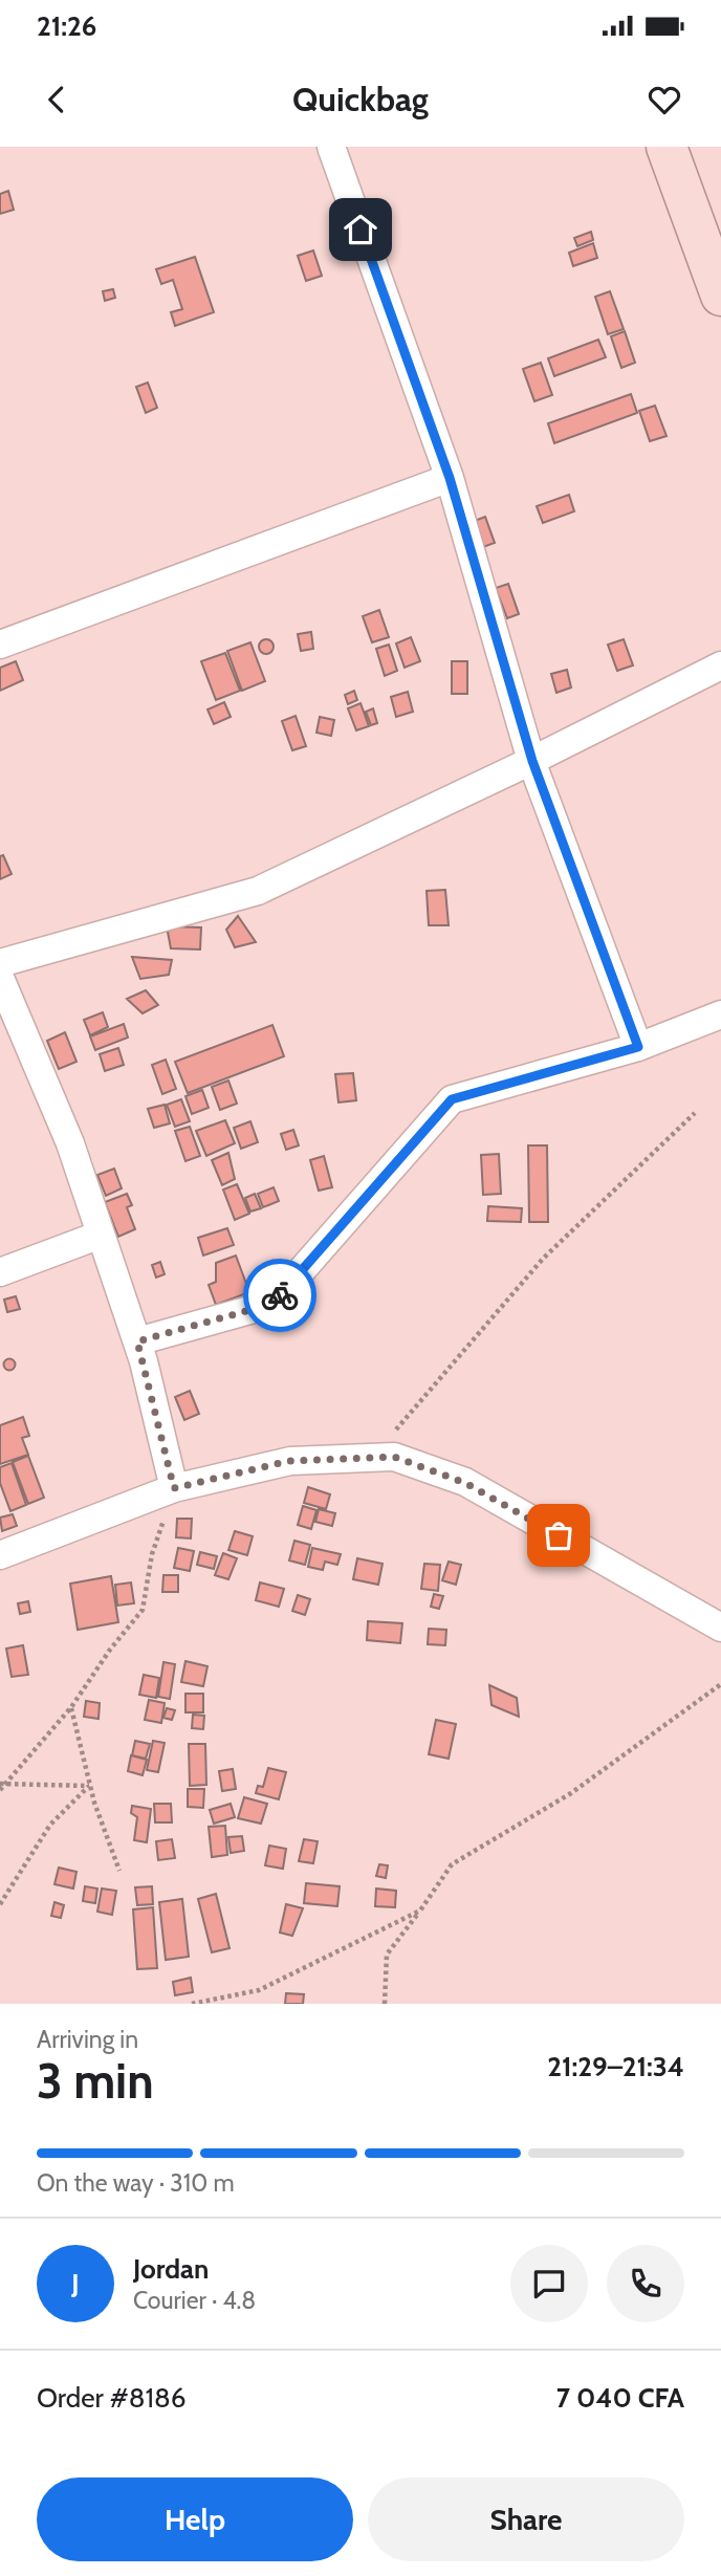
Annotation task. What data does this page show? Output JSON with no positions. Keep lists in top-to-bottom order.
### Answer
{
  "page": {
    "status": "21:26",
    "header": "Quickbag",
    "heading": ["3 min", "Arriving in", "21:29–21:34"],
    "panel": [
      "Jordan",
      "Courier · 4.8",
      "Order #8186",
      "7 040 CFA"
    ],
    "bar": "On the way · 310 m",
    "round": "J",
    "buttons": ["Help", "Share"]
  }
}
